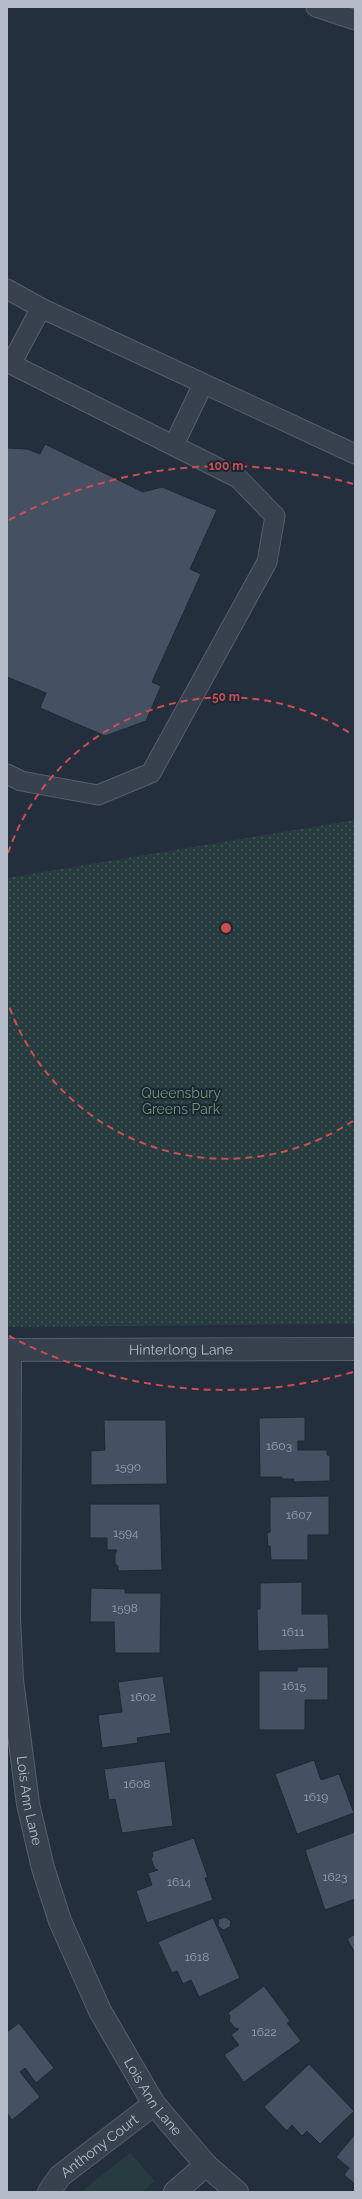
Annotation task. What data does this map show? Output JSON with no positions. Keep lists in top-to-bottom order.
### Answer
{
  "streets": {
    "street": ["Hinterlong Lane", "Lois Ann Lane", "Anthony Court"]
  },
  "crossings": [
    ["Hinterlong Lane", "Lois Ann Lane"],
    ["Lois Ann Lane", "Anthony Court"]
  ],
  "parks": ["Queensbury Greens Park"],
  "house_numbers": [
    "1603",
    "1590",
    "1607",
    "1594",
    "1598",
    "1611",
    "1615",
    "1602",
    "1608",
    "1619",
    "1623",
    "1614",
    "1618",
    "1622"
  ],
  "rings": ["100 m", "50 m"]
}
